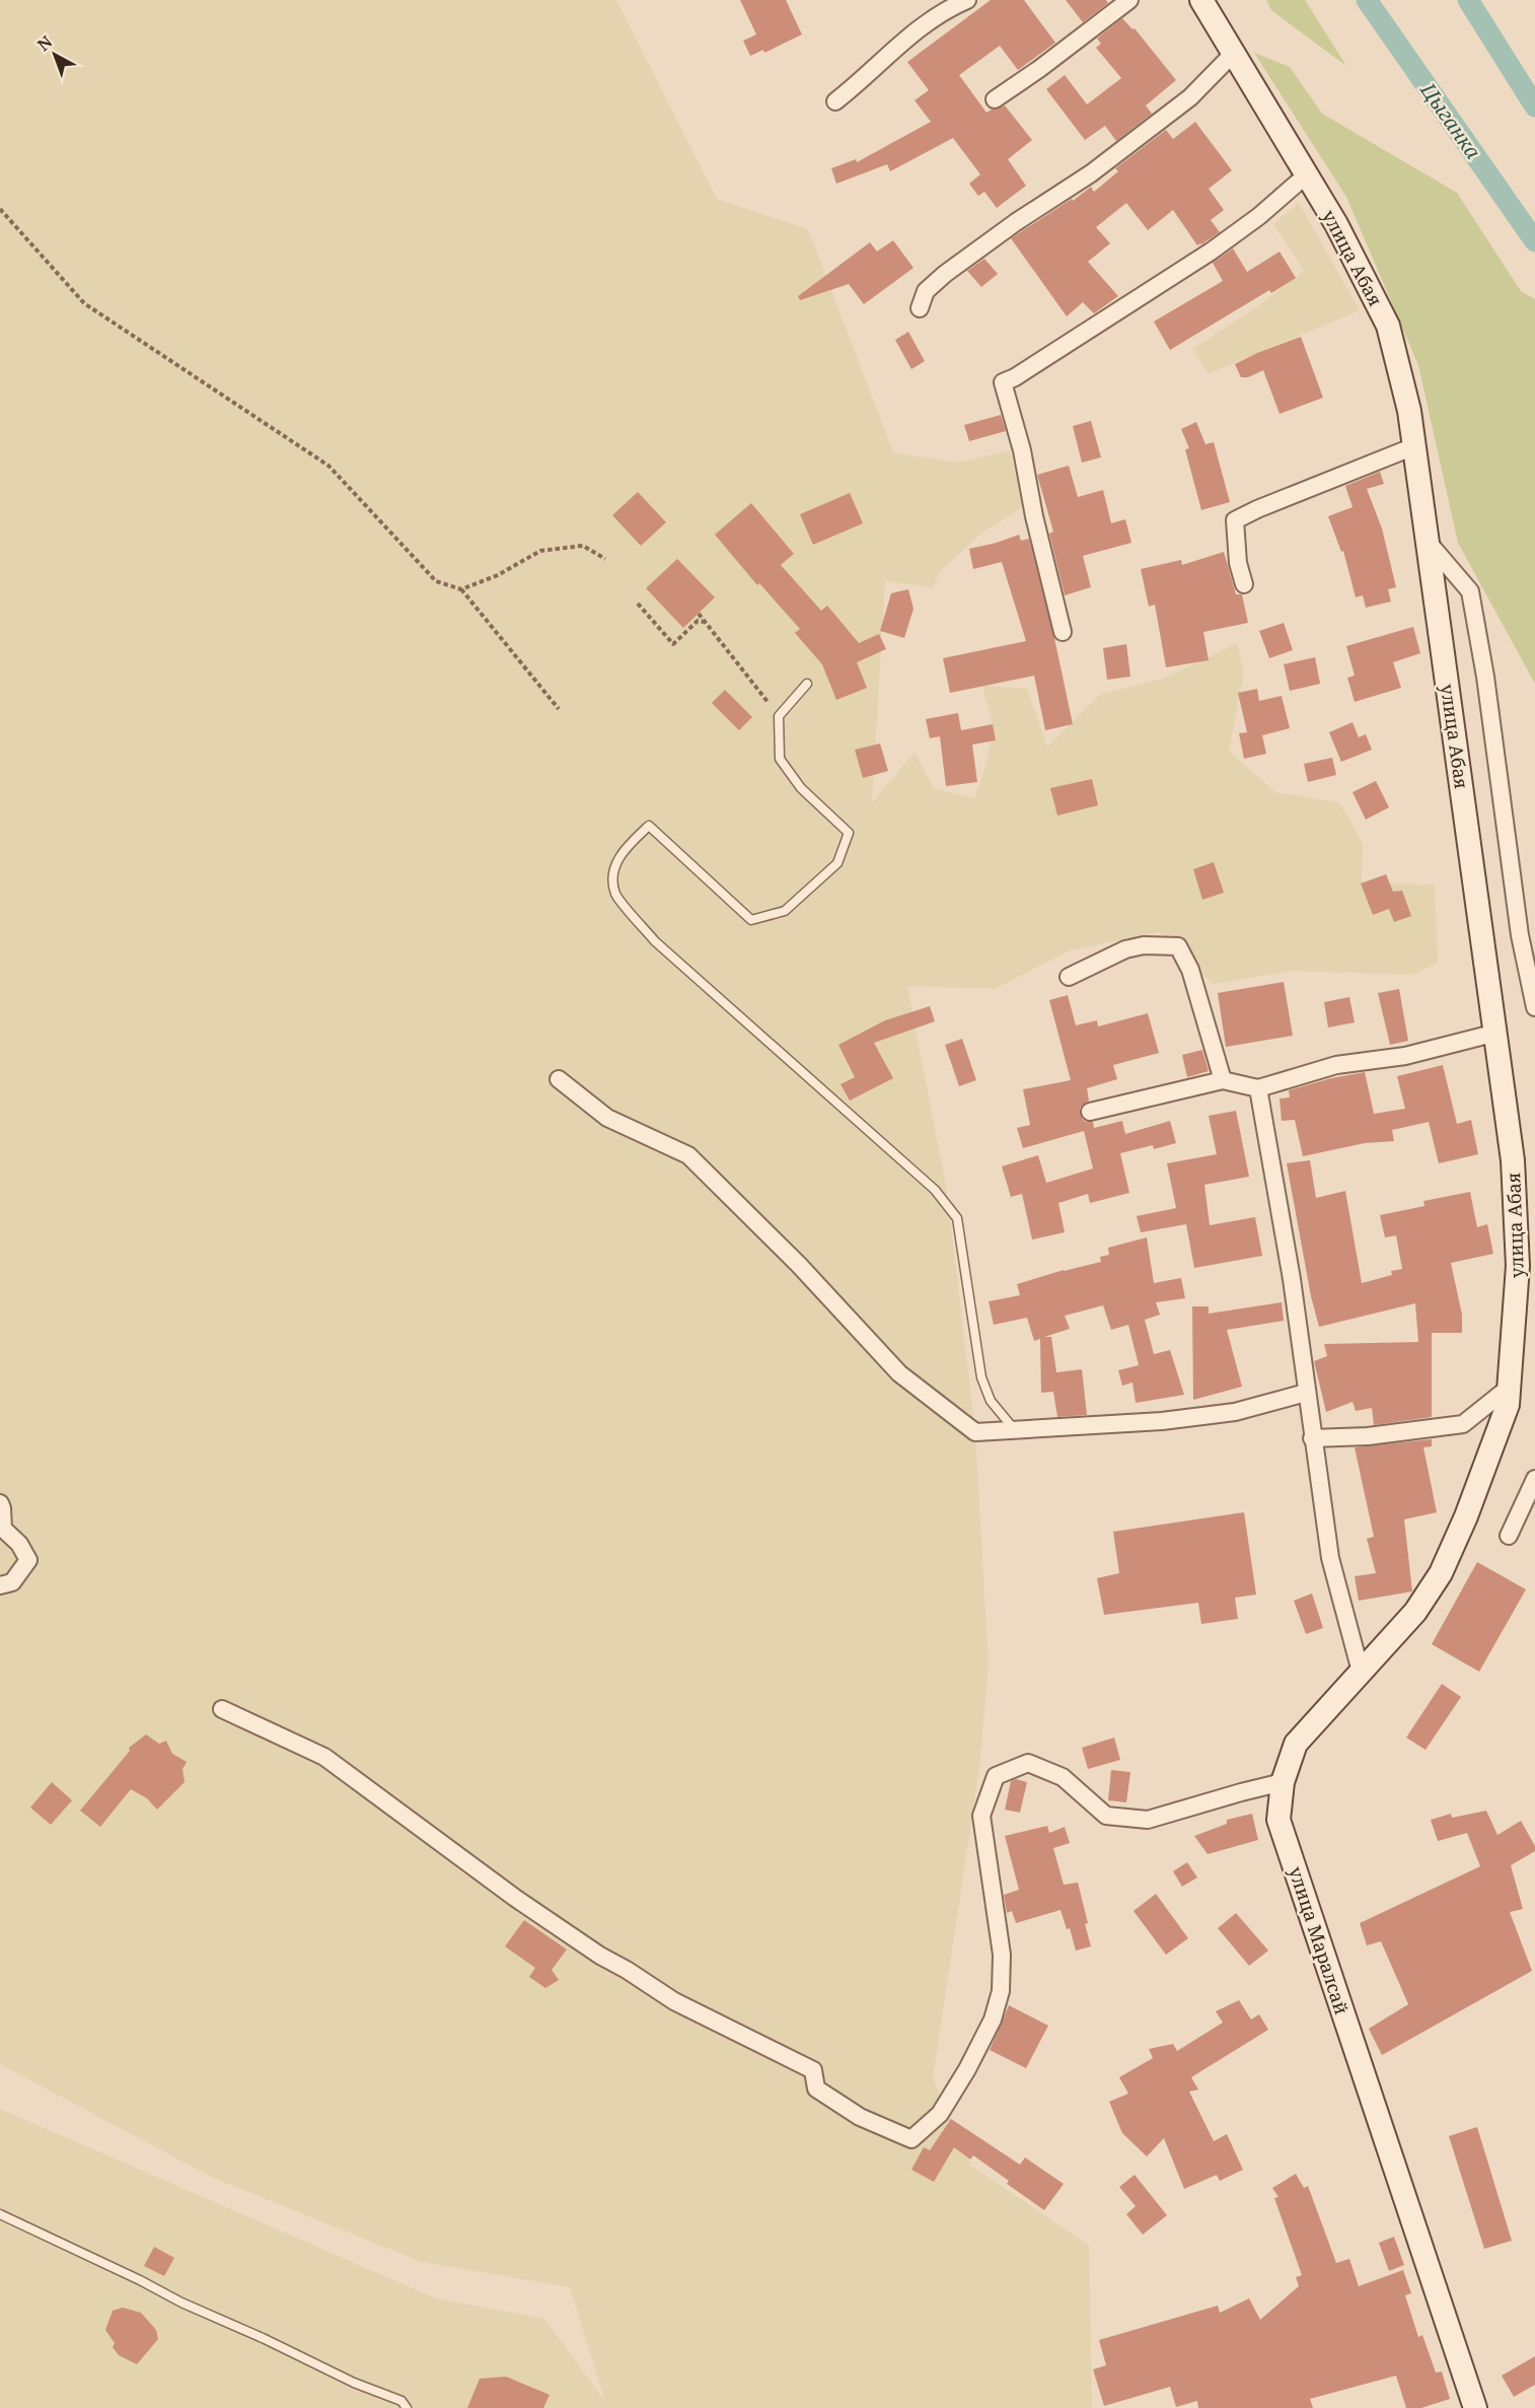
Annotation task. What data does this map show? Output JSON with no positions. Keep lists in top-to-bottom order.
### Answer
{
  "streets": {
    "street": ["улица Абая", "улица Маралсай"]
  },
  "crossings": [
    ["улица Абая", "улица Маралсай"]
  ],
  "water": ["Цыганка"],
  "north": "top left"
}
